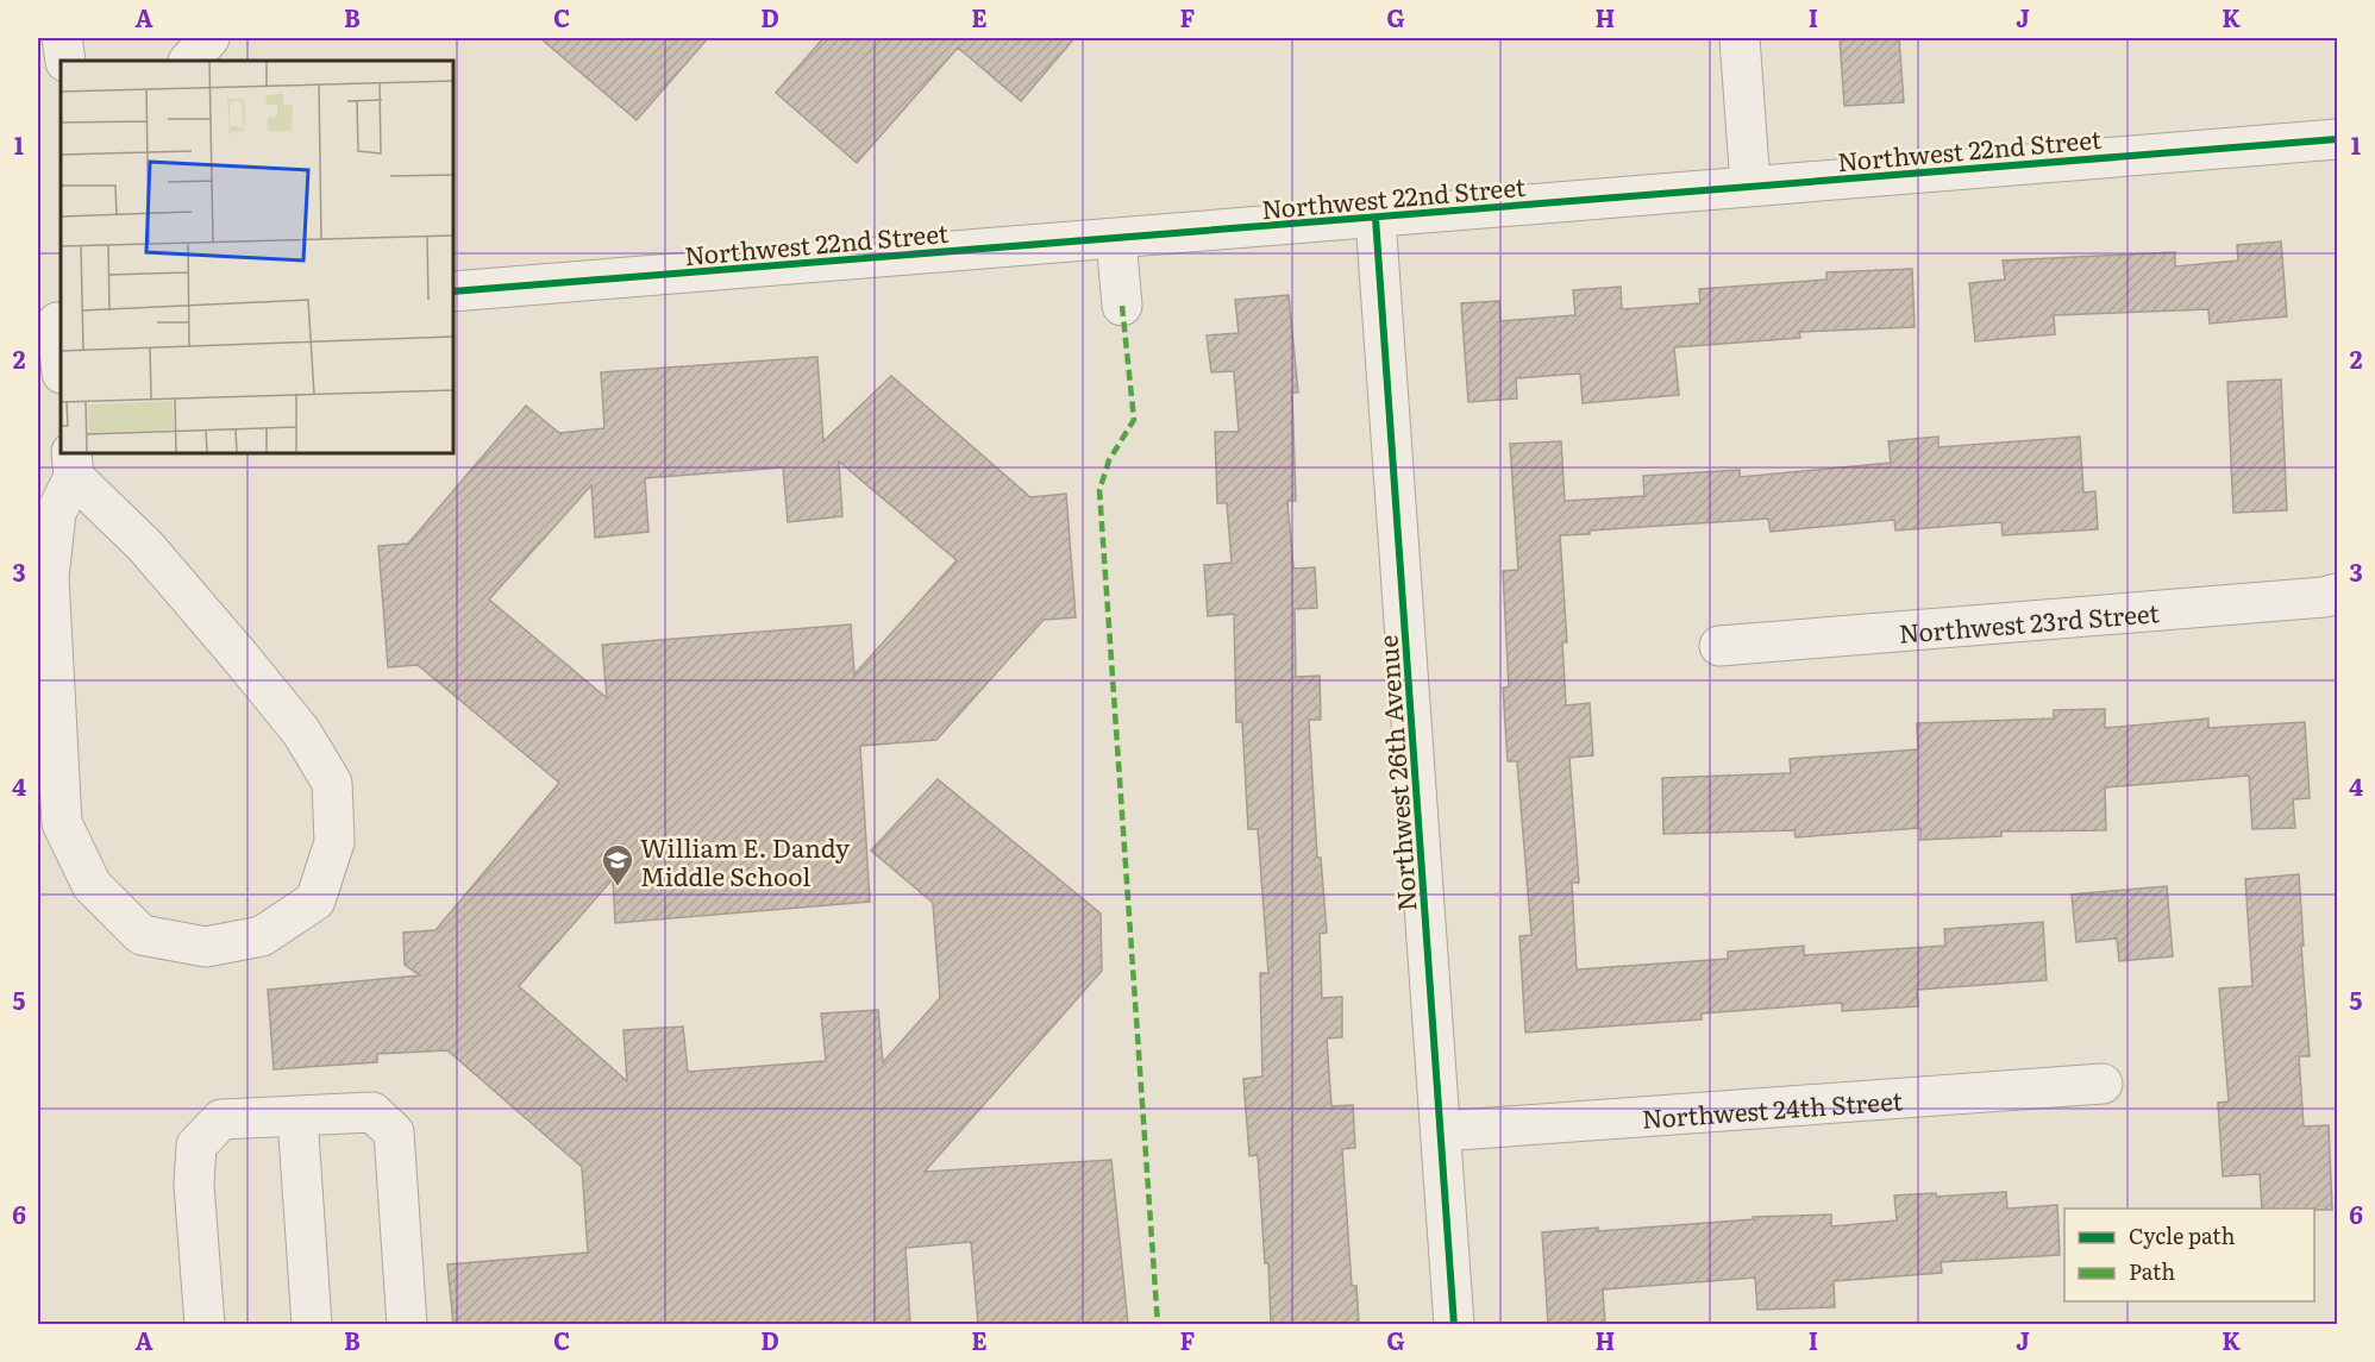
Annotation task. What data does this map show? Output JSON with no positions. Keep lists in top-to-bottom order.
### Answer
{
  "streets": {
    "street": [
      "Northwest 22nd Street",
      "Northwest 23rd Street",
      "Northwest 26th Avenue",
      "Northwest 24th Street"
    ]
  },
  "crossings": [
    ["Northwest 22nd Street", "Northwest 26th Avenue"],
    ["Northwest 26th Avenue", "Northwest 24th Street"]
  ],
  "places": {
    "school or university": ["William E. Dandy Middle School"]
  },
  "legend": ["Cycle path", "Path"],
  "grid": {
    "columns": [
      "A",
      "B",
      "C",
      "D",
      "E",
      "F",
      "G",
      "H",
      "I",
      "J",
      "K"
    ],
    "rows": [
      "1",
      "2",
      "3",
      "4",
      "5",
      "6"
    ]
  }
}
